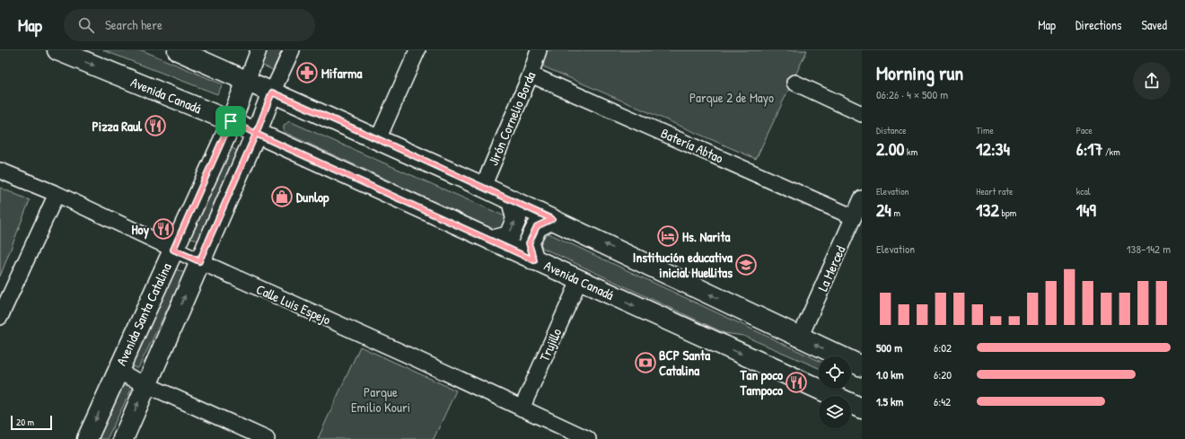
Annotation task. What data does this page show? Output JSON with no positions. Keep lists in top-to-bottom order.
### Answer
{
  "streets": {
    "main road": ["Avenida Canadá", "Avenida Santa Catalina"],
    "street": [
      "Jirón Cornelio Borda",
      "Batería Abtao",
      "La Merced",
      "Calle Luis Espejo",
      "Trujillo"
    ]
  },
  "crossings": [
    ["Avenida Canadá", "Avenida Santa Catalina"],
    ["Avenida Canadá", "Trujillo"],
    ["Jirón Cornelio Borda", "Batería Abtao"],
    ["Batería Abtao", "La Merced"],
    ["Calle Luis Espejo", "Avenida Santa Catalina"],
    ["Calle Luis Espejo", "Trujillo"]
  ],
  "parks": ["Parque 2 de Mayo", "Parque Emilio Kouri"],
  "places": {
    "pharmacy": ["Mifarma"],
    "restaurant": ["Pizza Raul", "Hoy", "Tan poco Tampoco"],
    "shop": ["Dunlop"],
    "hotel": ["Hs. Narita"],
    "school or university": ["Institución educativa inicial Huellitas"],
    "bank": ["BCP Santa Catalina"]
  },
  "scale_bar": "20 m",
  "page": {
    "header": "Map",
    "search": "Search here",
    "nav": ["Map", "Directions", "Saved"],
    "heading": ["Morning run", "06:26 · 4 × 500 m"],
    "stats": [
      ["Distance", "2.00 km"],
      ["Time", "12:34"],
      ["Pace", "6:17 /km"],
      ["Elevation", "24 m"],
      ["Heart rate", "132 bpm"],
      ["kcal", "149"]
    ],
    "chart": ["Elevation", "138–142 m"],
    "list": [
      {
        "name": "500 m",
        "note": "6:02"
      },
      {
        "name": "1.0 km",
        "note": "6:20"
      },
      {
        "name": "1.5 km",
        "note": "6:42"
      }
    ],
    "scale": "20 m"
  }
}
